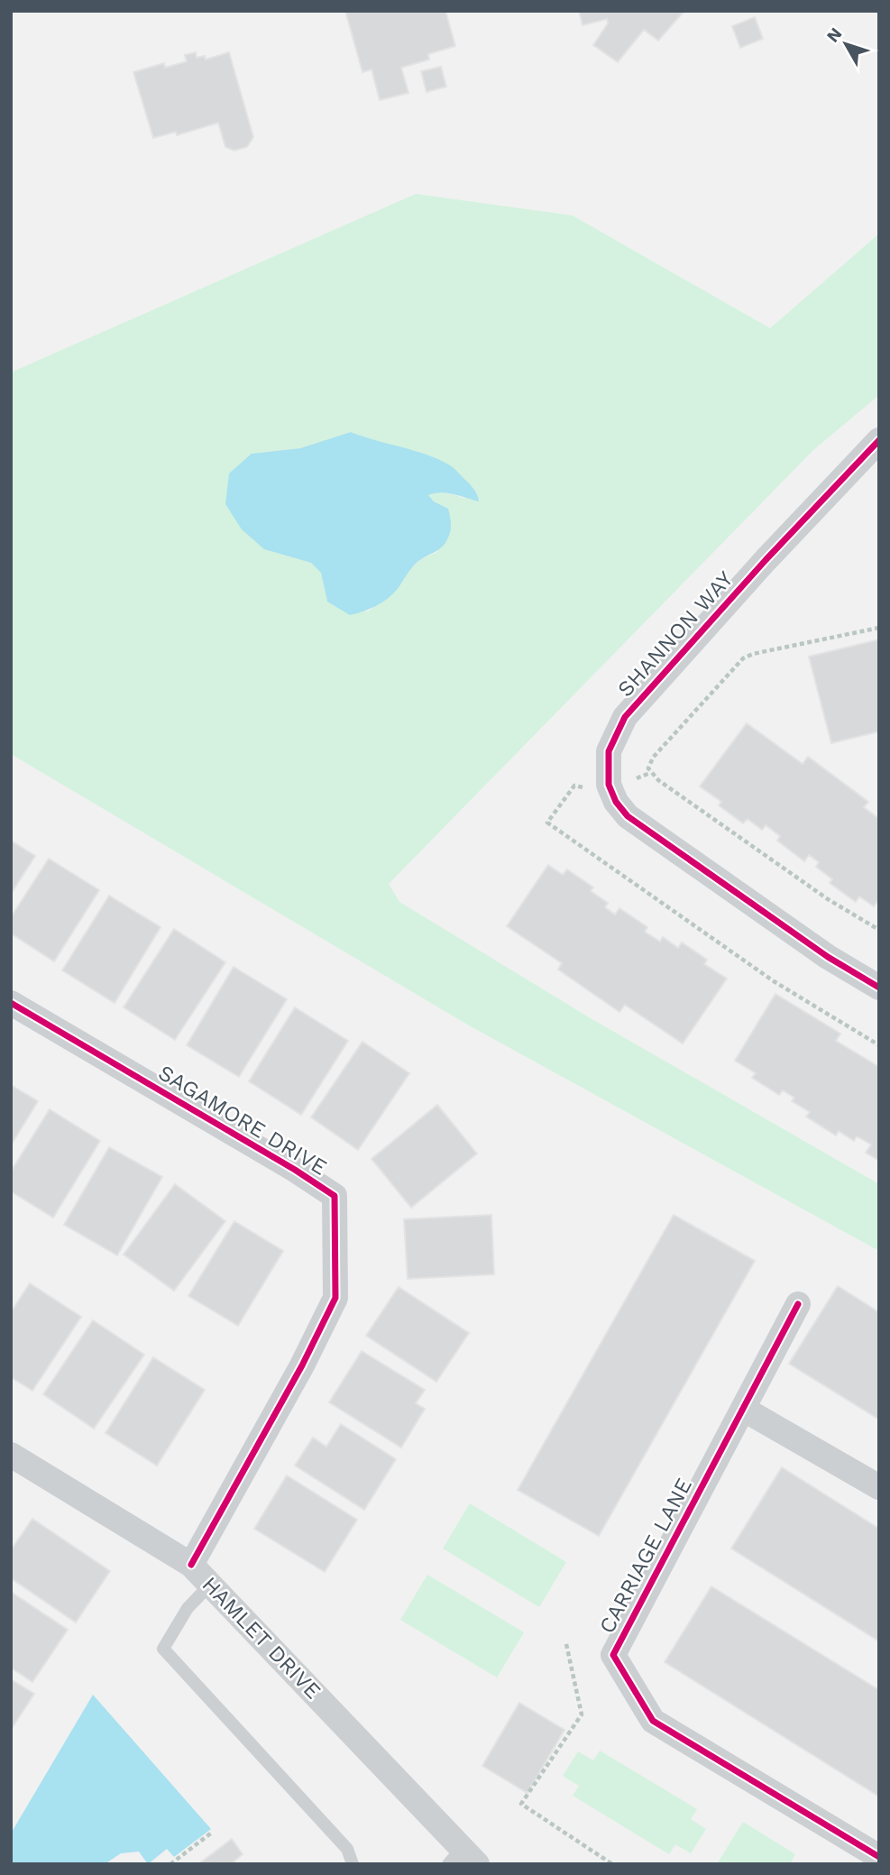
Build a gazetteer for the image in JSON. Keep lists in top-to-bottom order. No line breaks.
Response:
{"streets":{"street":["SHANNON WAY","SAGAMORE DRIVE","CARRIAGE LANE","HAMLET DRIVE"]},"crossings":[["SAGAMORE DRIVE","HAMLET DRIVE"]],"north":"top left"}
